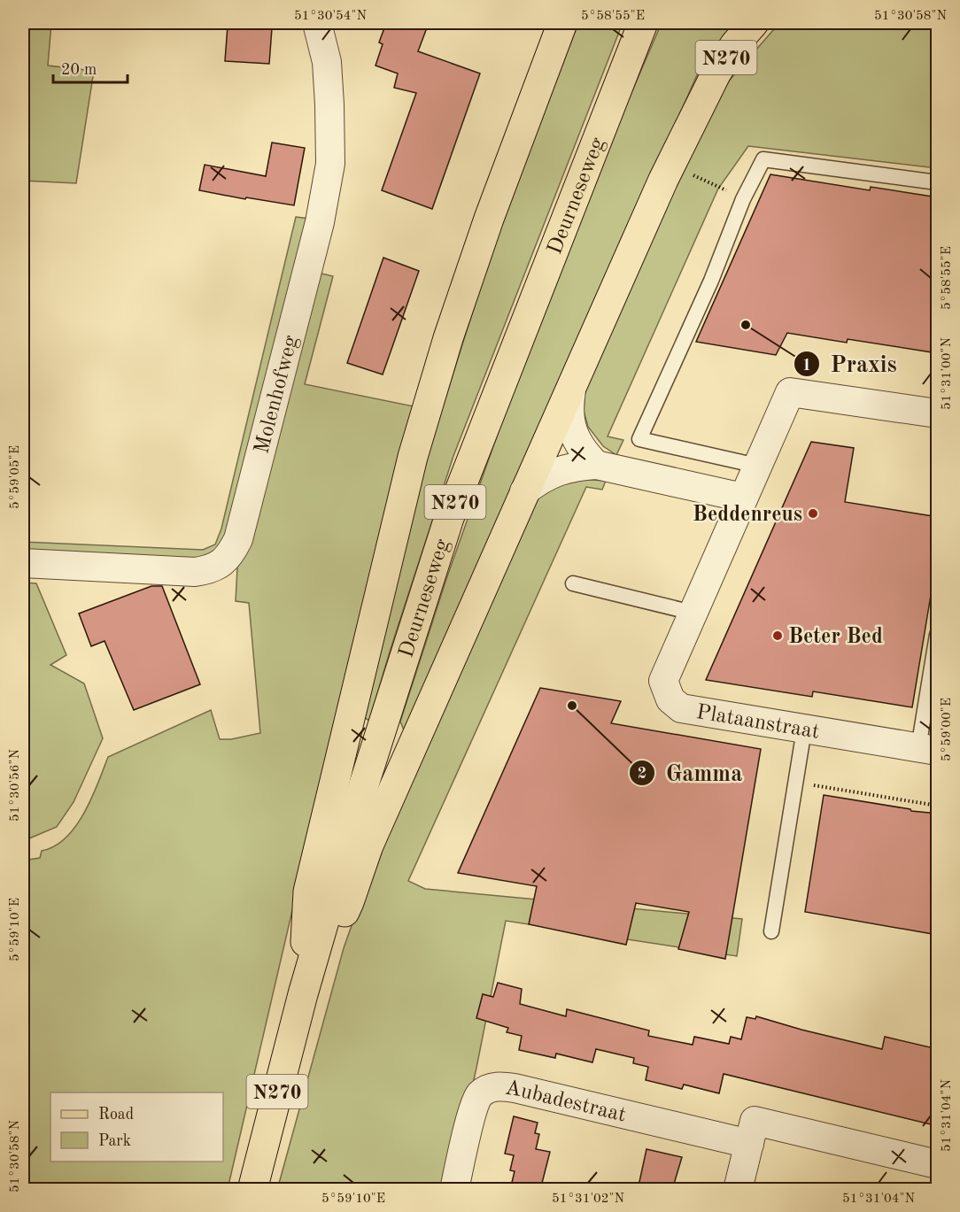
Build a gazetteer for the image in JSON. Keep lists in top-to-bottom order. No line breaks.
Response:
{"streets":{"main road":["N270","Deurneseweg"],"street":["Molenhofweg","Plataanstraat","Aubadestraat"]},"crossings":[["N270","Deurneseweg"]],"places":["Praxis","Beddenreus","Beter Bed","Gamma"],"legend":["Road","Park"],"scale_bar":"20 m","coordinates":["51°30'54\"N","5°58'55\"E","51°30'58\"N","51°31'00\"N","5°59'05\"E","5°59'00\"E","51°30'56\"N","5°59'10\"E","51°31'04\"N","51°31'02\"N"]}
